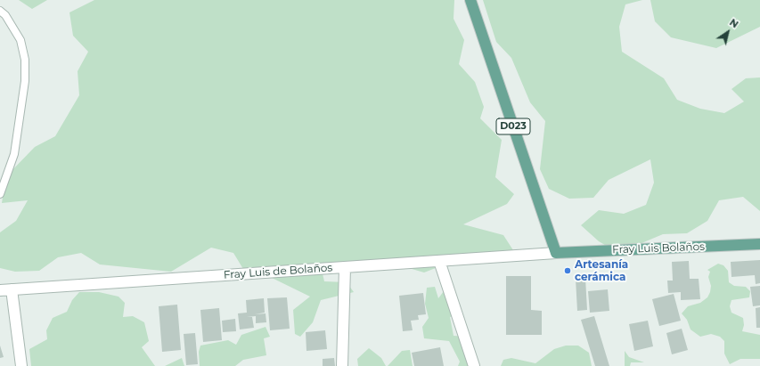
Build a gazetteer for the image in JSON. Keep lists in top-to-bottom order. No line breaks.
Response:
{"streets":{"main road":["D023","Fray Luis Bolaños"],"street":["Fray Luis de Bolaños"]},"crossings":[["D023","Fray Luis Bolaños"],["D023","Fray Luis de Bolaños"],["Fray Luis Bolaños","Fray Luis de Bolaños"]],"places":["Artesanía cerámica"],"north":"top right"}
